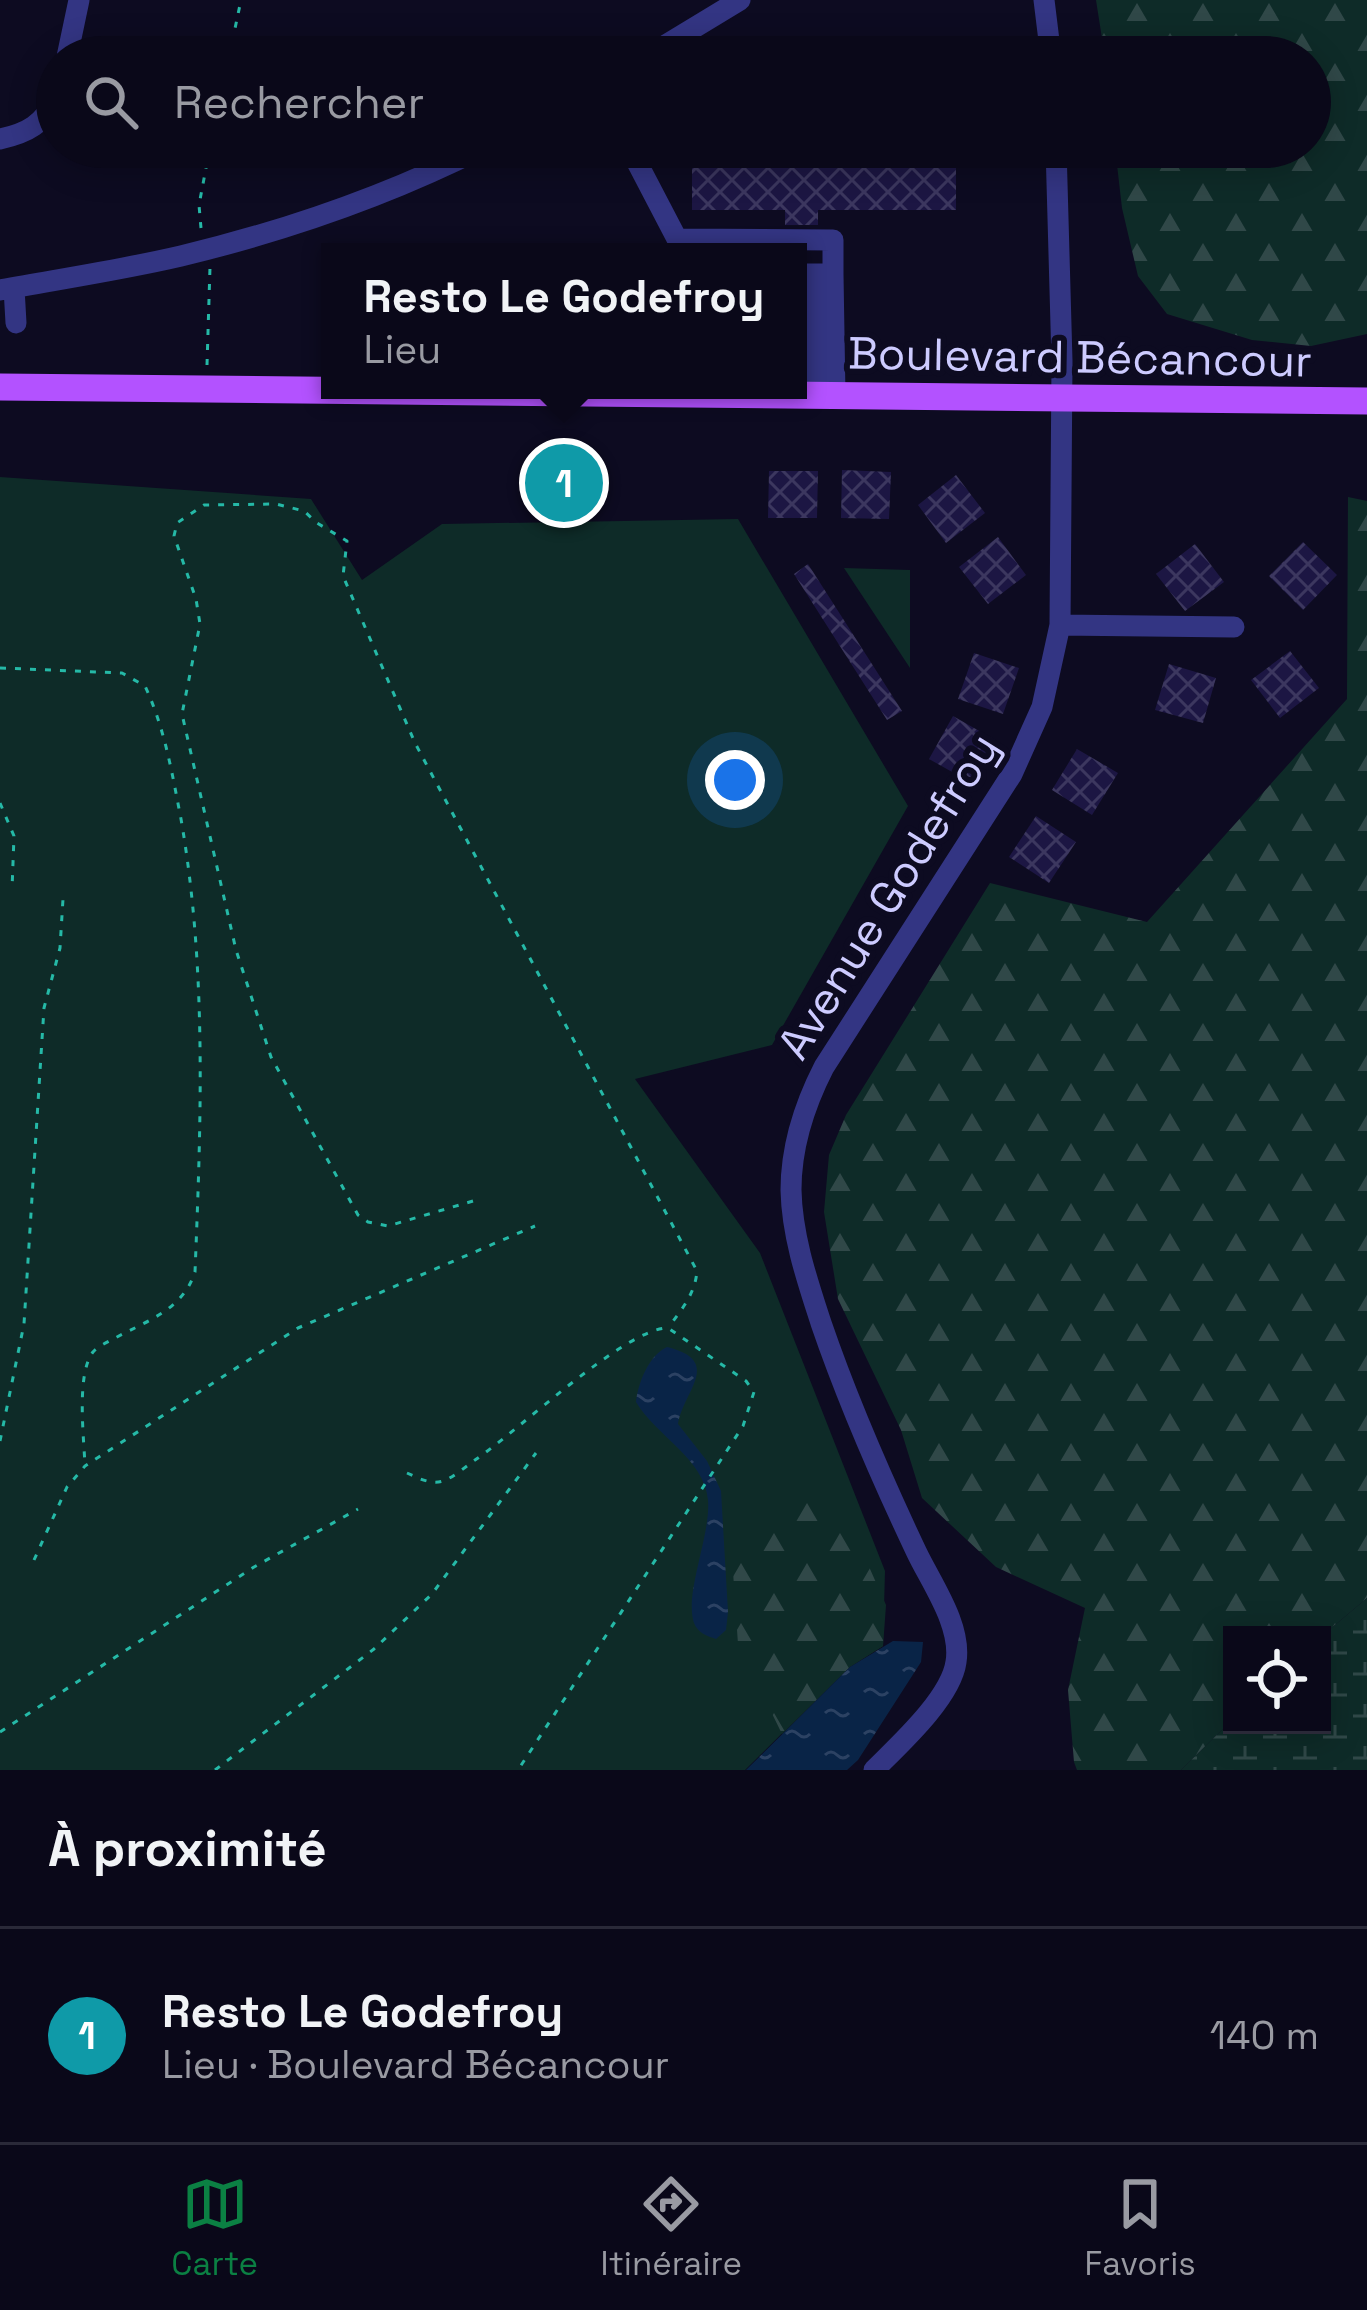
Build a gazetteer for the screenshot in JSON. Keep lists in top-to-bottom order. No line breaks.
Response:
{"streets":{"main road":["Boulevard Bécancour"],"street":["Avenue Godefroy"]},"crossings":[["Boulevard Bécancour","Avenue Godefroy"]],"page":{"search":"Rechercher","popup":["Resto Le Godefroy","Lieu"],"pins":"1","heading":"À proximité","list":[{"mark":"1","name":"Resto Le Godefroy","note":"Lieu · Boulevard Bécancour","value":"140 m"}],"nav":["Carte","Itinéraire","Favoris"]}}
